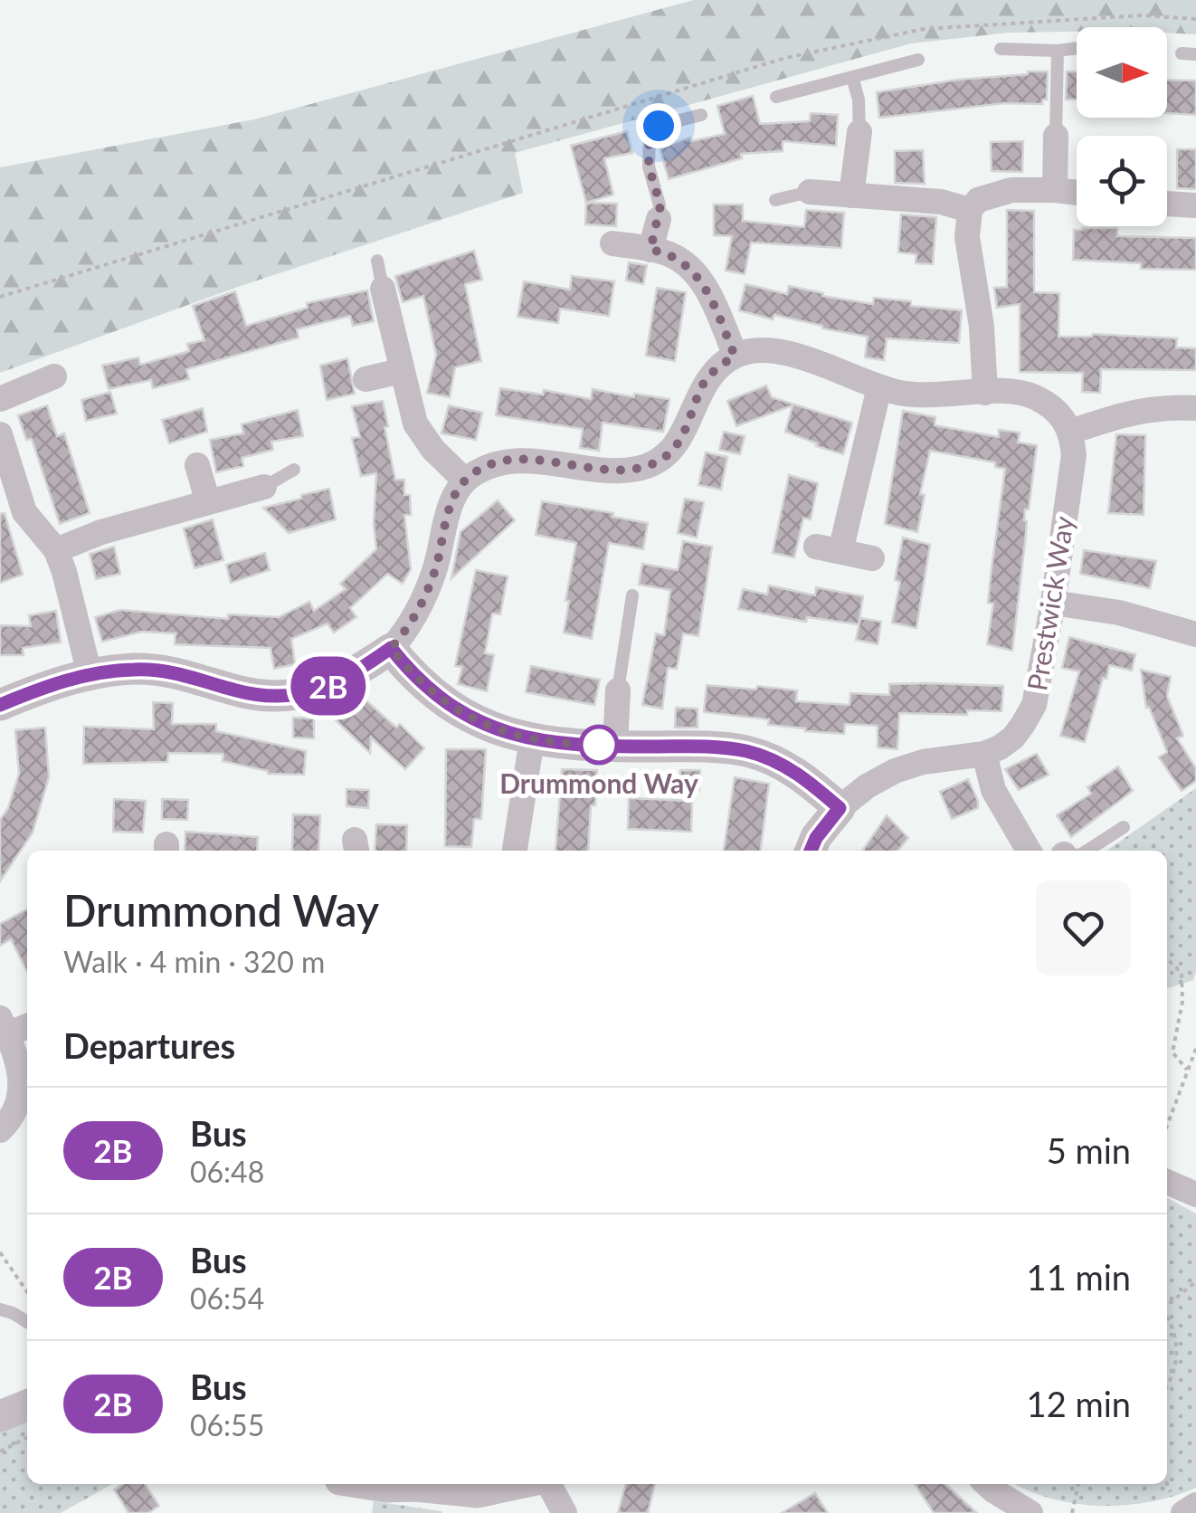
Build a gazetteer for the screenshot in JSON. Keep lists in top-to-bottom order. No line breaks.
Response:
{"streets":{"street":["Prestwick Way"]},"places":["Drummond Way"],"lines":["bus line 2B"],"north":"right","page":{"on_map":"2B","heading":[["Drummond Way","Walk · 4 min · 320 m"],"Departures"],"list":[{"mark":"2B","name":"Bus","note":"06:48","value":"5 min"},{"mark":"2B","name":"Bus","note":"06:54","value":"11 min"},{"mark":"2B","name":"Bus","note":"06:55","value":"12 min"}]}}
